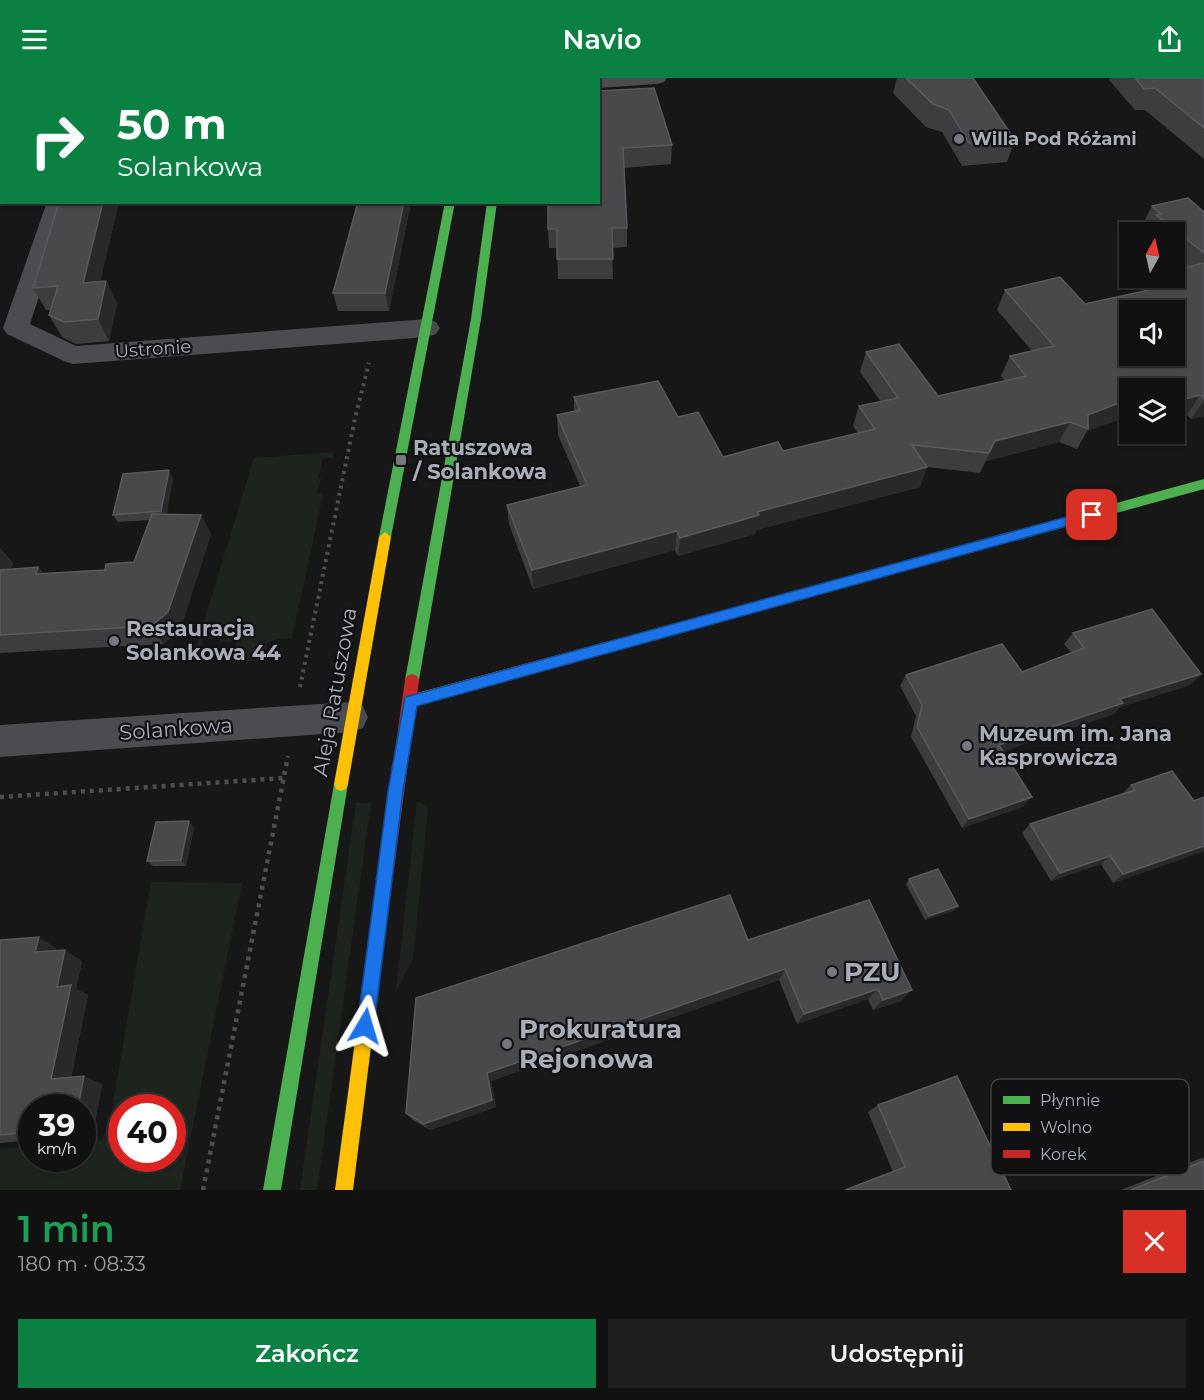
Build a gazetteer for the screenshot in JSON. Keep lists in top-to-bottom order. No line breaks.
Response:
{"streets":{"street":["Ustronie","Aleja Ratuszowa","Solankowa"]},"crossings":[["Ustronie","Aleja Ratuszowa"],["Aleja Ratuszowa","Solankowa"]],"places":{"other":["Willa Pod Różami","Restauracja Solankowa 44","Muzeum im. Jana Kasprowicza","PZU","Prokuratura Rejonowa"],"transit":["Ratuszowa / Solankowa"]},"legend":["Płynnie","Wolno","Korek"],"north":"top","page":{"header":"Navio","turn":["50 m","Solankowa"],"speed":"39 km/h","limit":"40","heading":["1 min","180 m · 08:33"],"buttons":["Zakończ","Udostępnij"]}}
